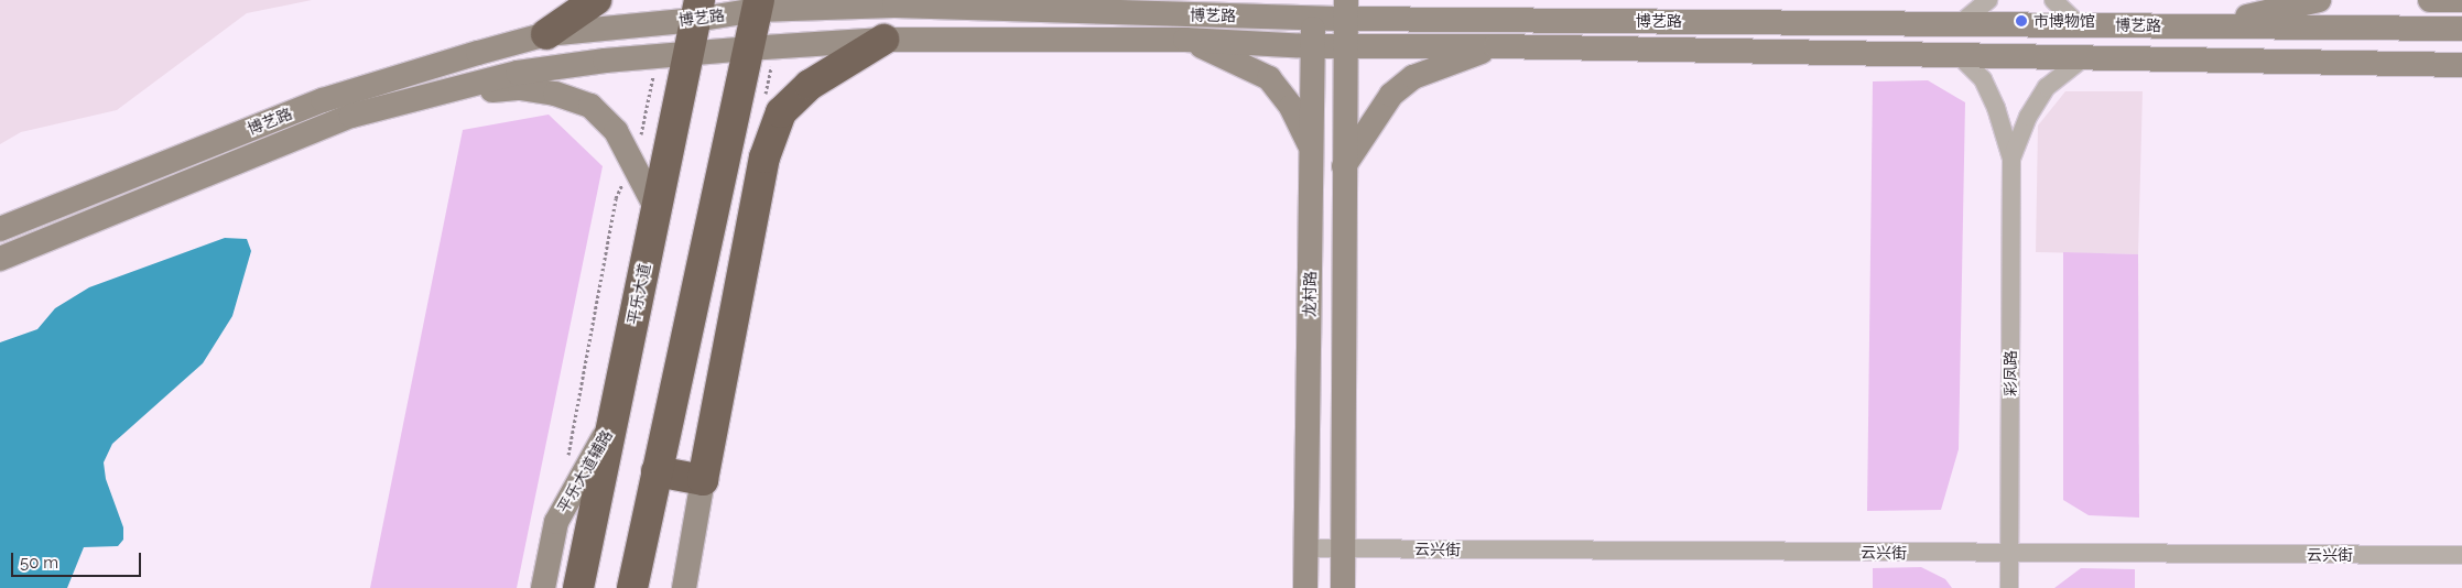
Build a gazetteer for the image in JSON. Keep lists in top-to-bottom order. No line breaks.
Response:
{"streets":{"highway":["平乐大道"],"main road":["博艺路","龙村路","平乐大道辅路"],"street":["彩凤路","云兴街"]},"crossings":[["博艺路","平乐大道"],["博艺路","龙村路"],["博艺路","彩凤路"],["平乐大道","平乐大道辅路"],["龙村路","云兴街"],["彩凤路","云兴街"]],"places":["市博物馆"],"scale_bar":"50 m"}
